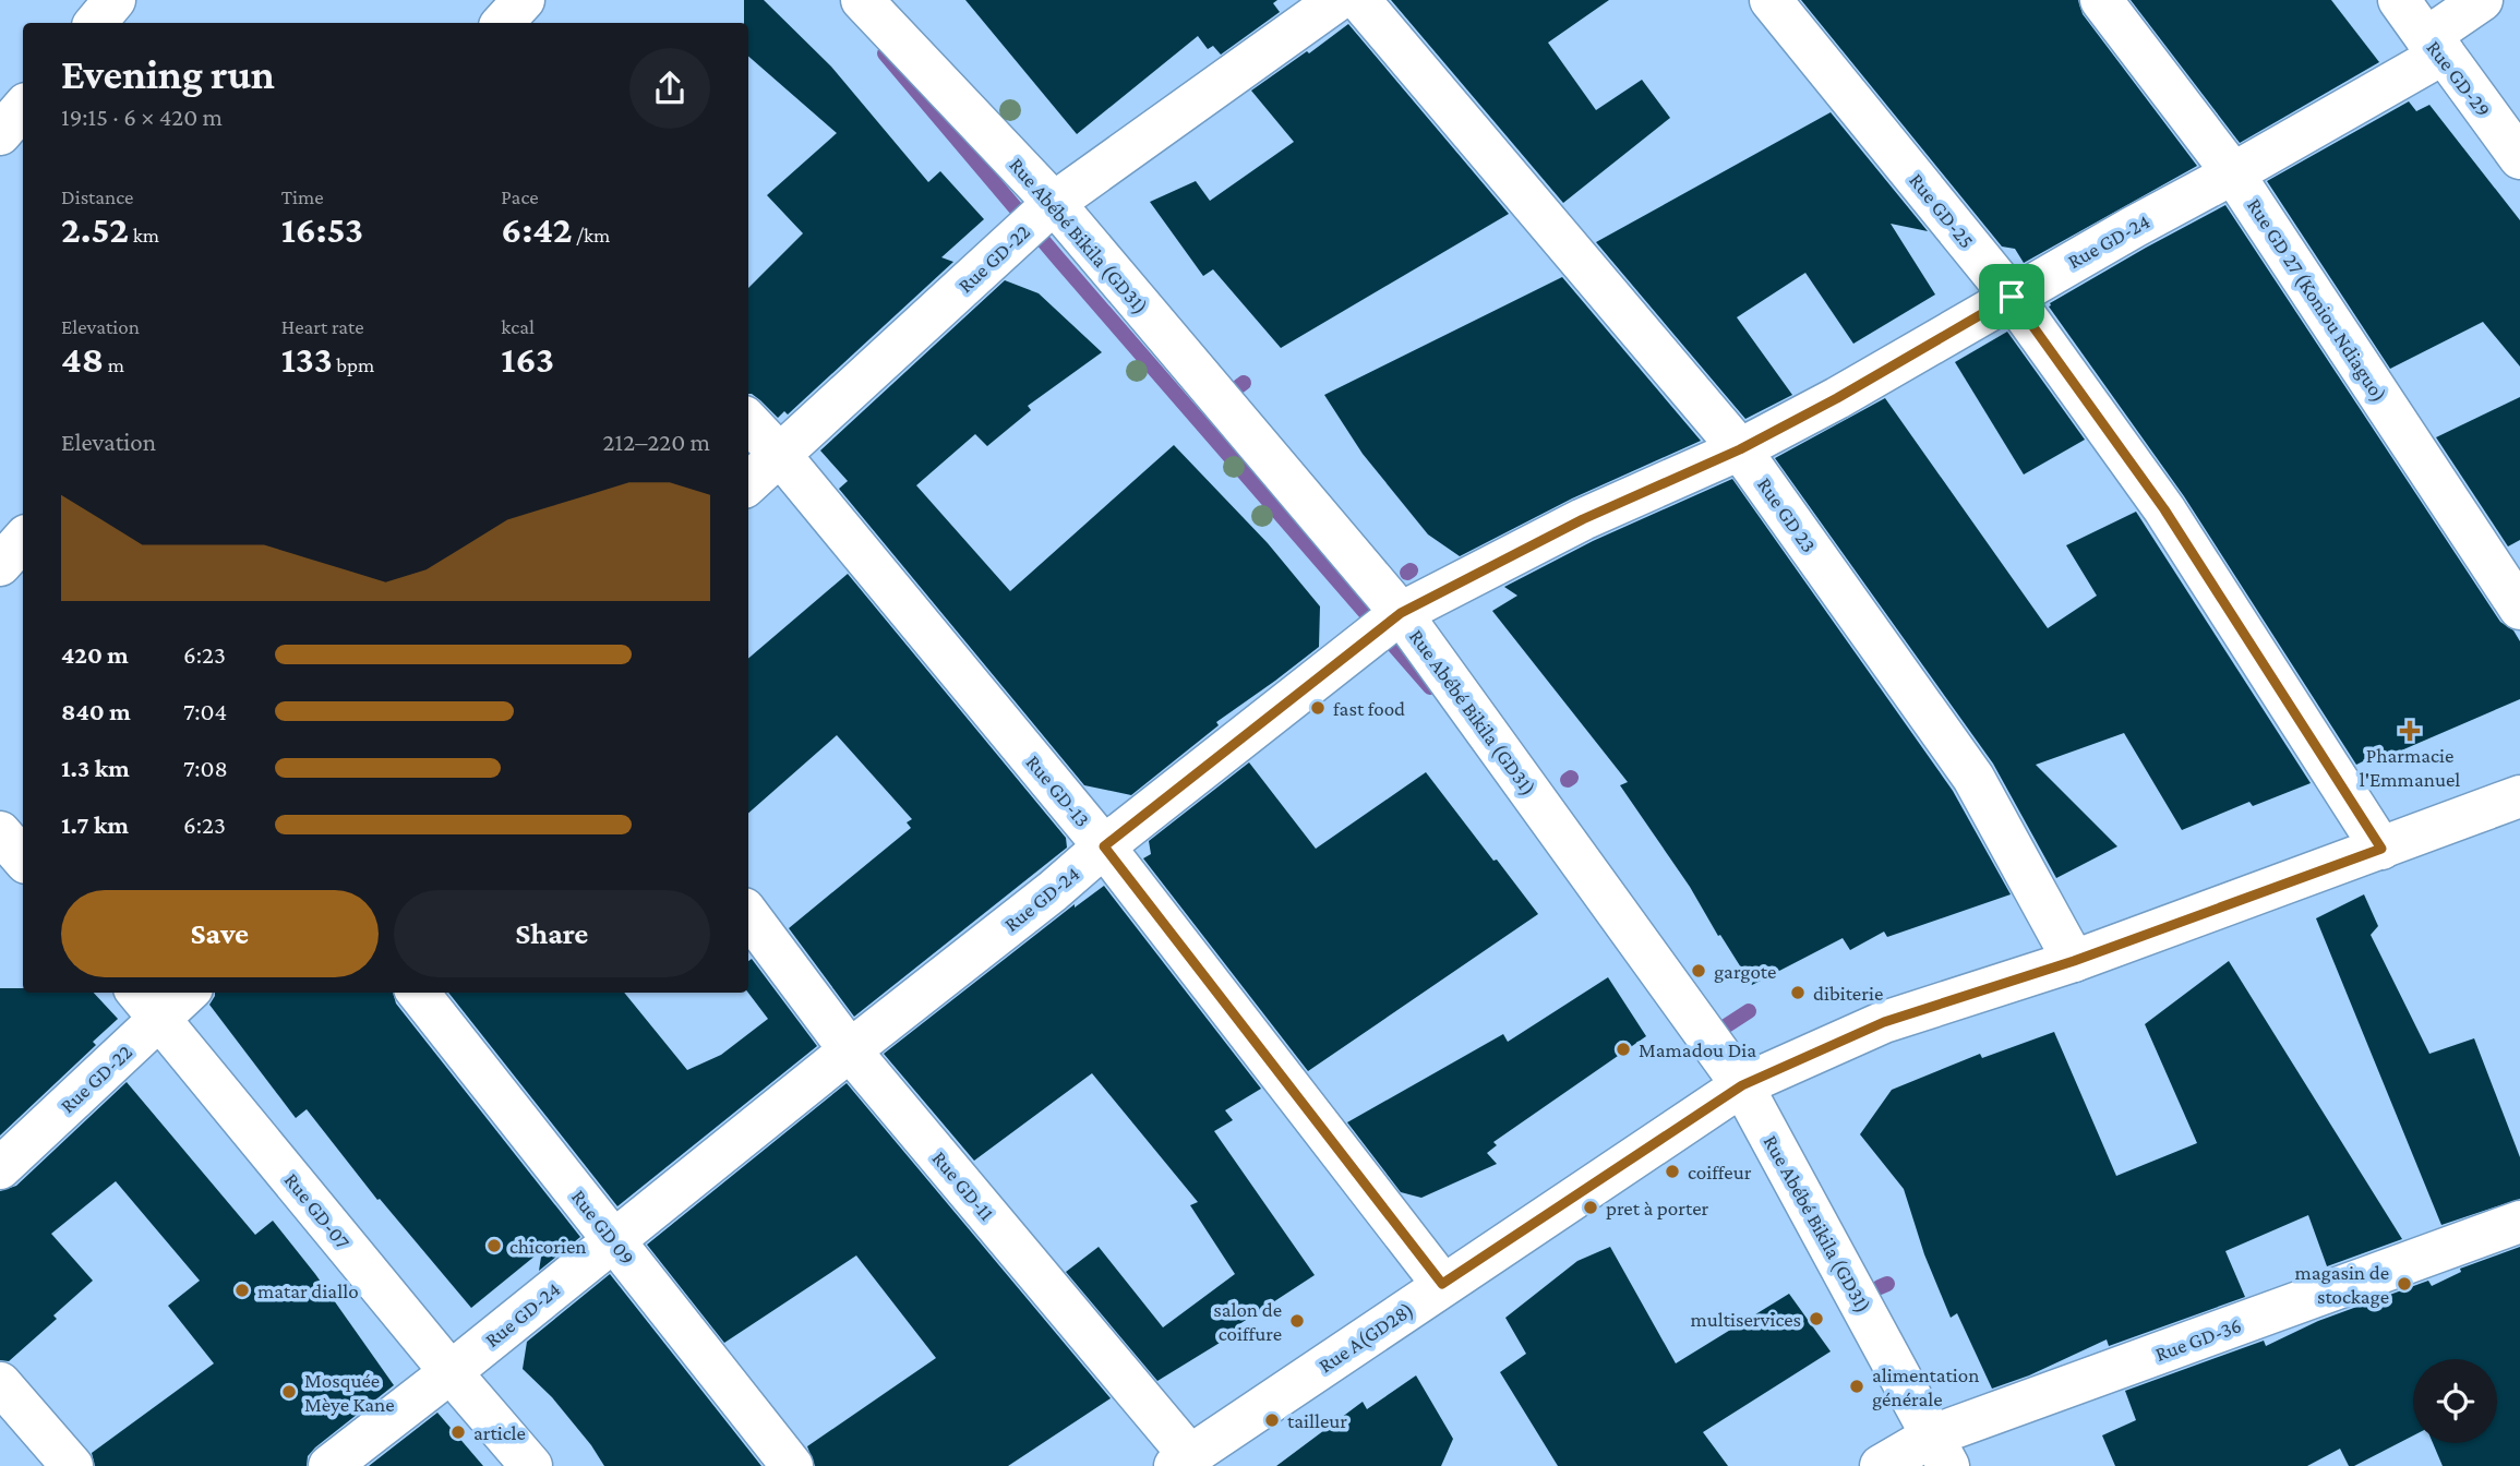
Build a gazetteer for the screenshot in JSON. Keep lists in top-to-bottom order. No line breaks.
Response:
{"streets":{"street":["Rue GD-29","Rue GD-25","Rue Abébé Bikila (GD31)","Rue GD-24","Rue GD-22","Rue GD 27 (Koniou Ndiaguo)","Rue GD 23","Rue GD-13","Rue GD-11","Rue GD-07","Rue GD 09","Rue A(GD28)","Rue GD-36"]},"crossings":[["Rue GD-29","Rue GD-24"],["Rue GD-25","Rue GD-24"],["Rue GD-25","Rue A(GD28)"],["Rue Abébé Bikila (GD31)","Rue GD-24"],["Rue Abébé Bikila (GD31)","Rue GD-22"],["Rue Abébé Bikila (GD31)","Rue A(GD28)"],["Rue Abébé Bikila (GD31)","Rue GD-36"],["Rue GD-24","Rue GD 27 (Koniou Ndiaguo)"],["Rue GD-24","Rue GD 23"],["Rue GD-24","Rue GD-13"],["Rue GD-24","Rue GD-11"],["Rue GD-24","Rue GD-07"],["Rue GD-24","Rue GD 09"],["Rue GD-22","Rue GD-13"],["Rue GD-22","Rue GD-07"],["Rue GD 23","Rue A(GD28)"],["Rue GD-13","Rue A(GD28)"],["Rue GD-11","Rue A(GD28)"]],"places":{"other":["fast food","gargote","dibiterie","Mamadou Dia","coiffeur","pret à porter","chicorien","magasin de stockage","matar diallo","multiservices","salon de coiffure","alimentation générale","Mosquée Mèye Kane","tailleur","article"],"health":["Pharmacie l'Emmanuel"]},"page":{"heading":["Evening run","19:15 · 6 × 420 m"],"stats":[["Distance","2.52 km"],["Time","16:53"],["Pace","6:42 /km"],["Elevation","48 m"],["Heart rate","133 bpm"],["kcal","163"]],"chart":["Elevation","212–220 m"],"list":[{"name":"420 m","note":"6:23"},{"name":"840 m","note":"7:04"},{"name":"1.3 km","note":"7:08"},{"name":"1.7 km","note":"6:23"}],"buttons":["Save","Share"]}}
